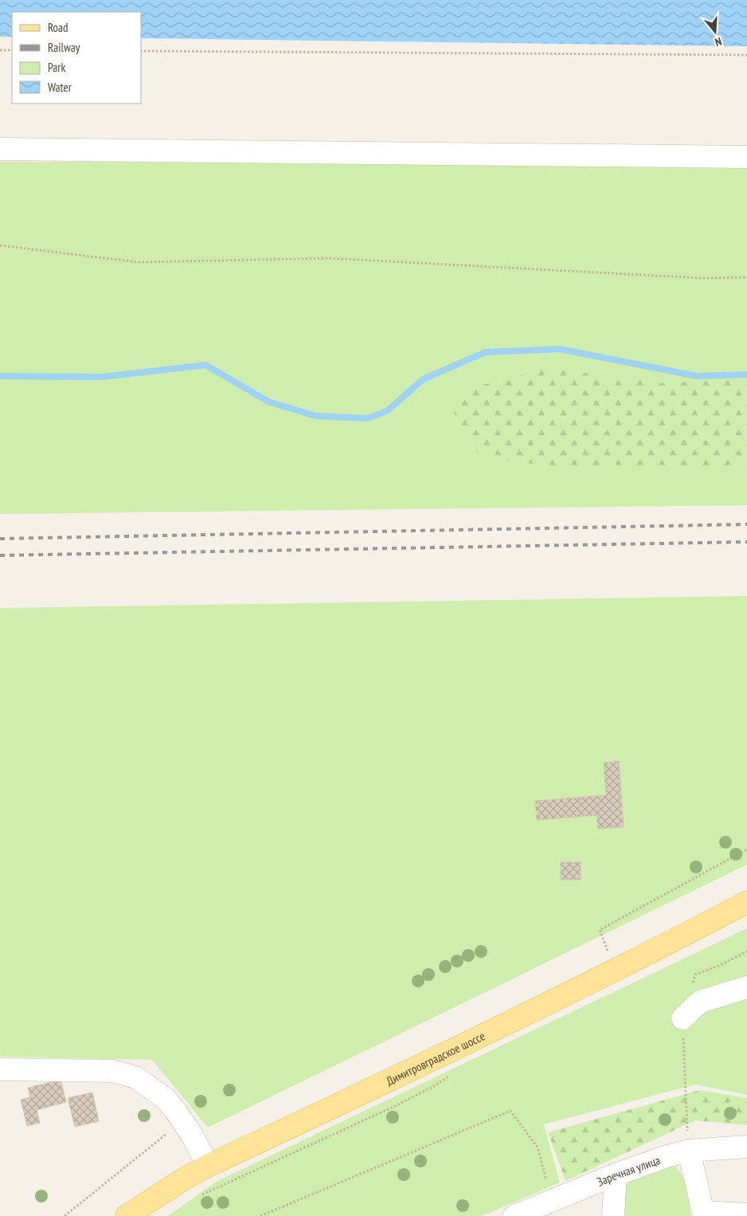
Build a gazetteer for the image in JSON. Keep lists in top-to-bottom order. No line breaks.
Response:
{"streets":{"main road":["Димитровградское шоссе"],"street":["Заречная улица"]},"legend":["Road","Railway","Park","Water"],"north":"bottom"}
